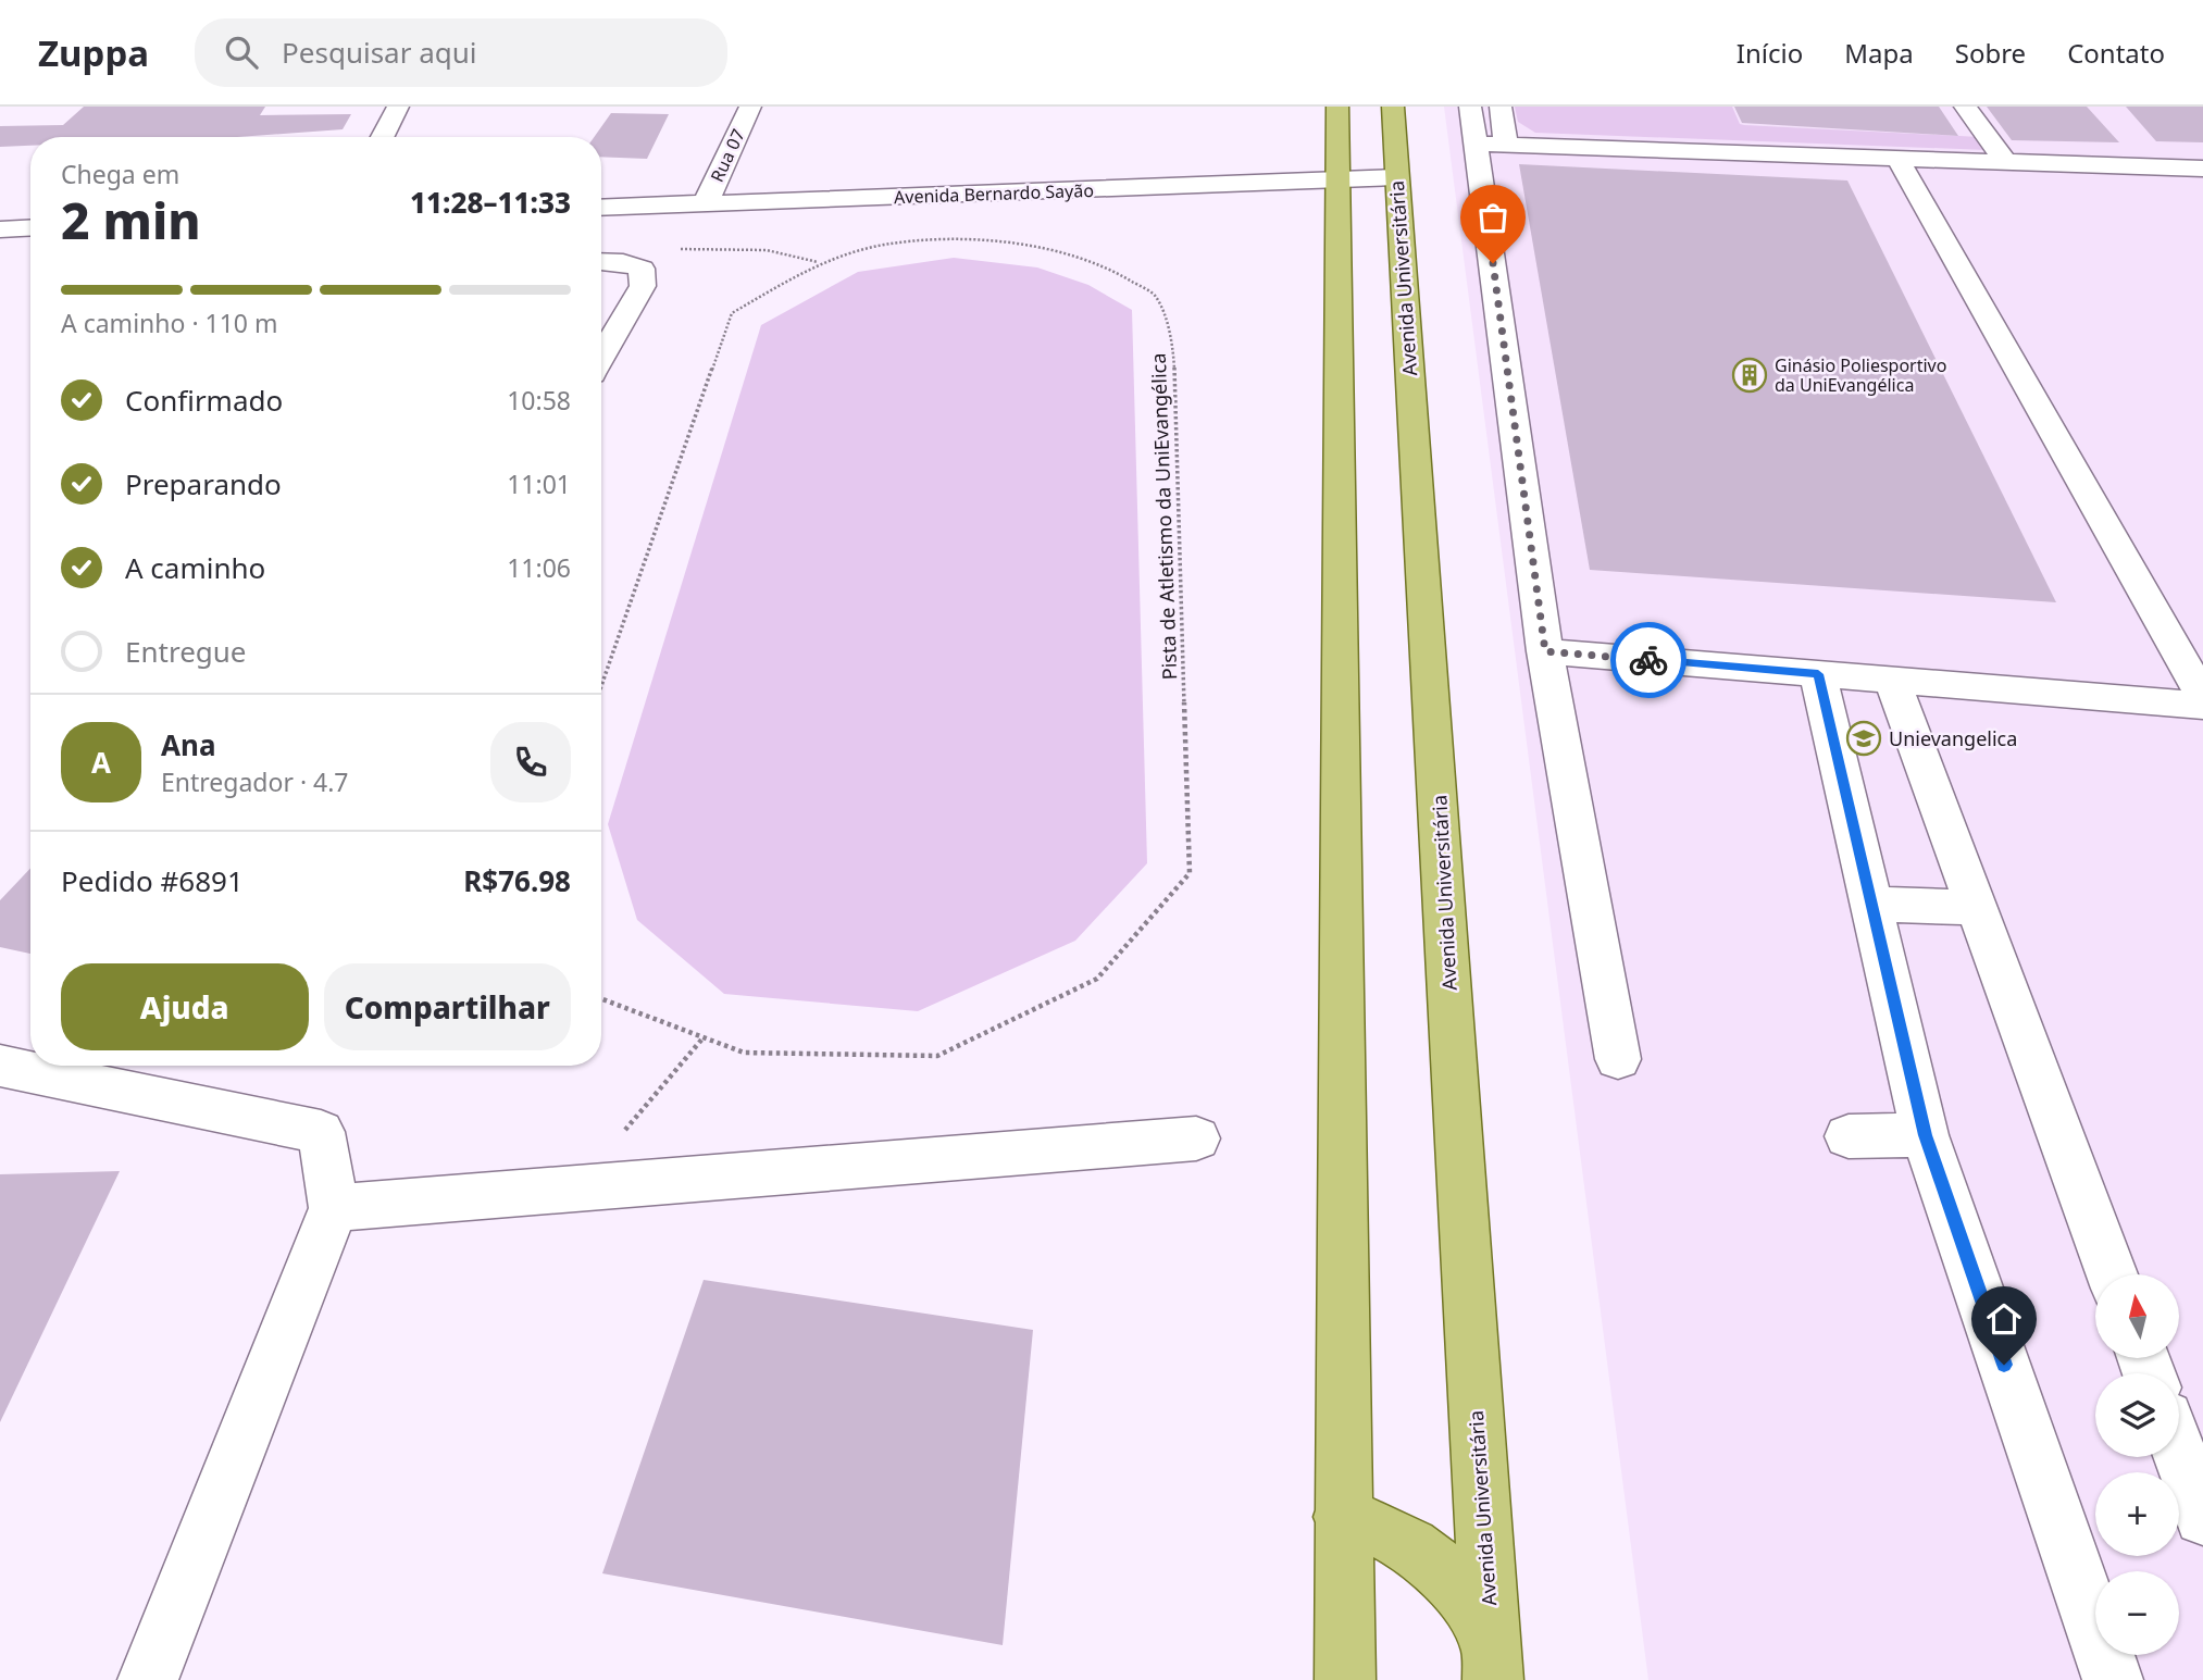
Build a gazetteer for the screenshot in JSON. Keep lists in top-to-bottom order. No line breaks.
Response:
{"streets":{"main road":["Avenida Universitária"],"street":["Rua 07","Avenida Bernardo Sayão"],"path":["Pista de Atletismo da UniEvangélica"]},"crossings":[["Rua 07","Avenida Bernardo Sayão"],["Avenida Bernardo Sayão","Avenida Universitária"]],"places":{"building":["Ginásio Poliesportivo da UniEvangélica"],"school or university":["Unievangelica"]},"north":"top","page":{"header":"Zuppa","search":"Pesquisar aqui","nav":["Início","Mapa","Sobre","Contato"],"heading":["2 min","Chega em","11:28–11:33"],"panel":["Ana","Entregador · 4.7","Pedido #6891","R$76.98"],"bar":"A caminho · 110 m","list":[["Confirmado","10:58"],["Preparando","11:01"],["A caminho","11:06"],"Entregue"],"round":"A","buttons":["Ajuda","Compartilhar"],"map_buttons":["+","−"]}}
